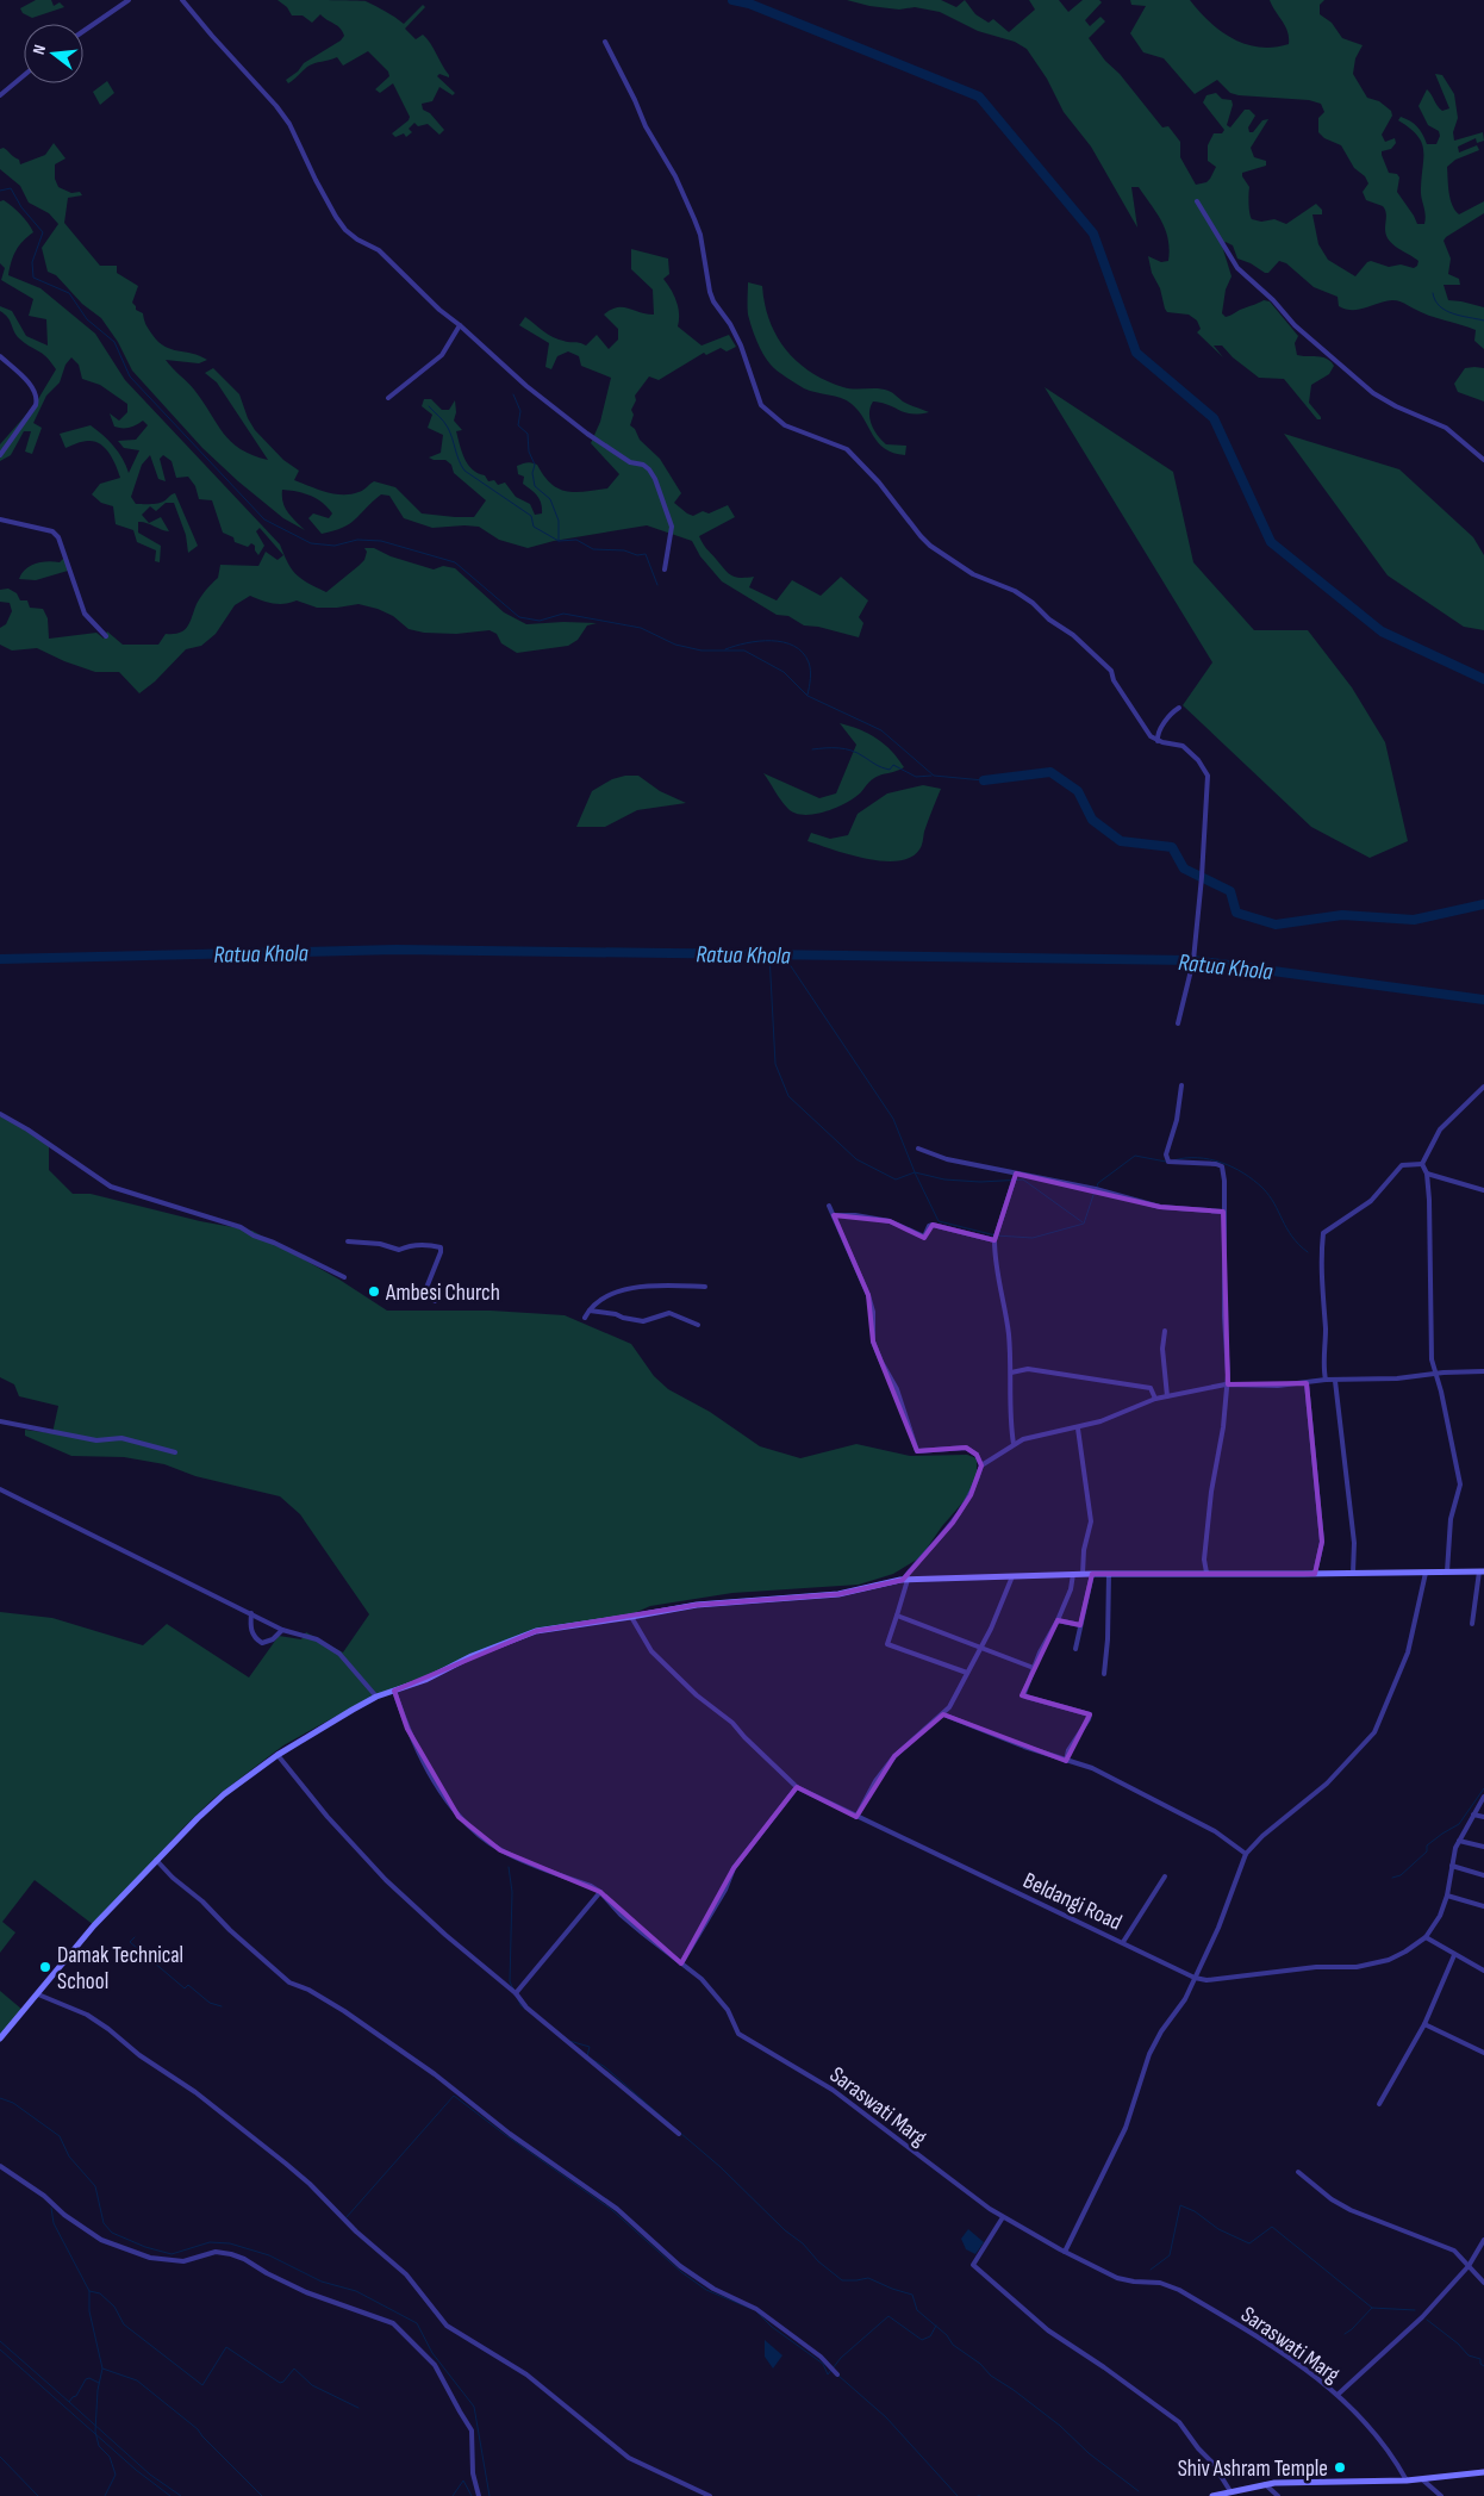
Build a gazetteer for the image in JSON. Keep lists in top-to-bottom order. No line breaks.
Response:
{"streets":{"street":["Beldangi Road","Saraswati Marg"]},"water":["Ratua Khola"],"places":["Ambesi Church","Damak Technical School","Shiv Ashram Temple"],"north":"left"}
